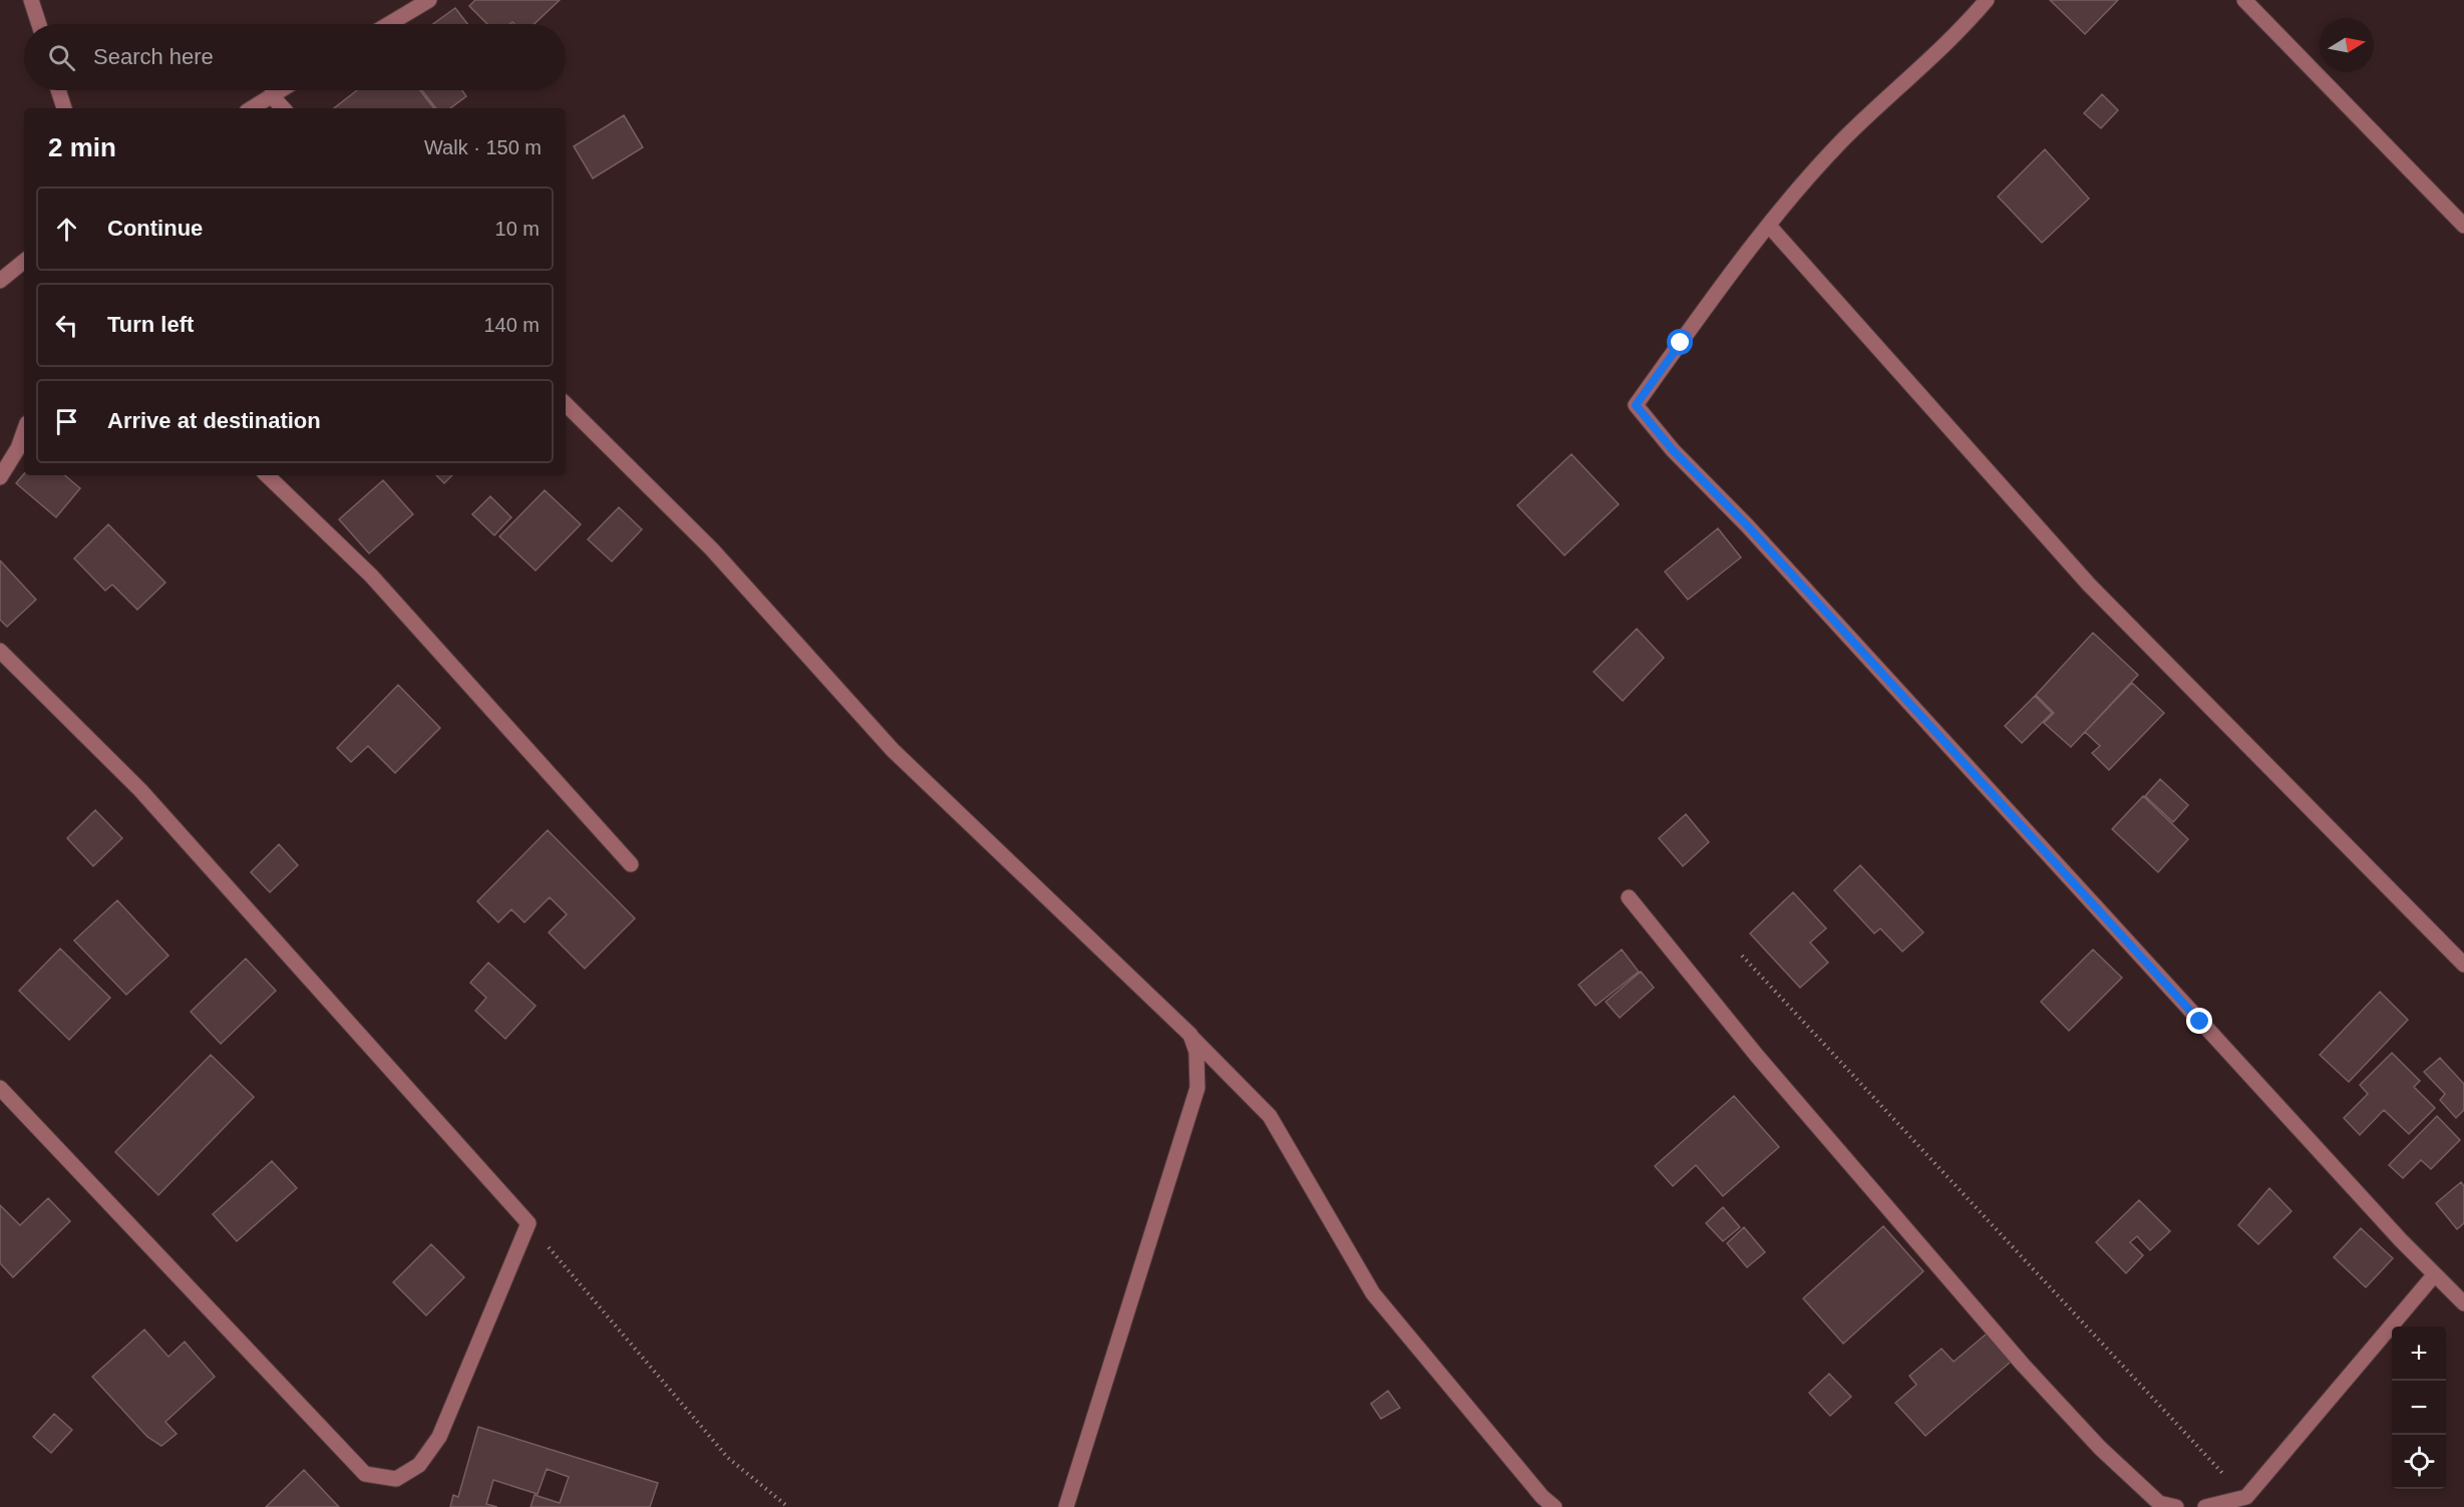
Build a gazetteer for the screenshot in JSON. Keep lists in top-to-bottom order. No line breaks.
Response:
{"north":"right","page":{"search":"Search here","heading":["2 min","Walk · 150 m"],"list":[["Continue","10 m"],["Turn left","140 m"],"Arrive at destination"],"map_buttons":["+","−"]}}
